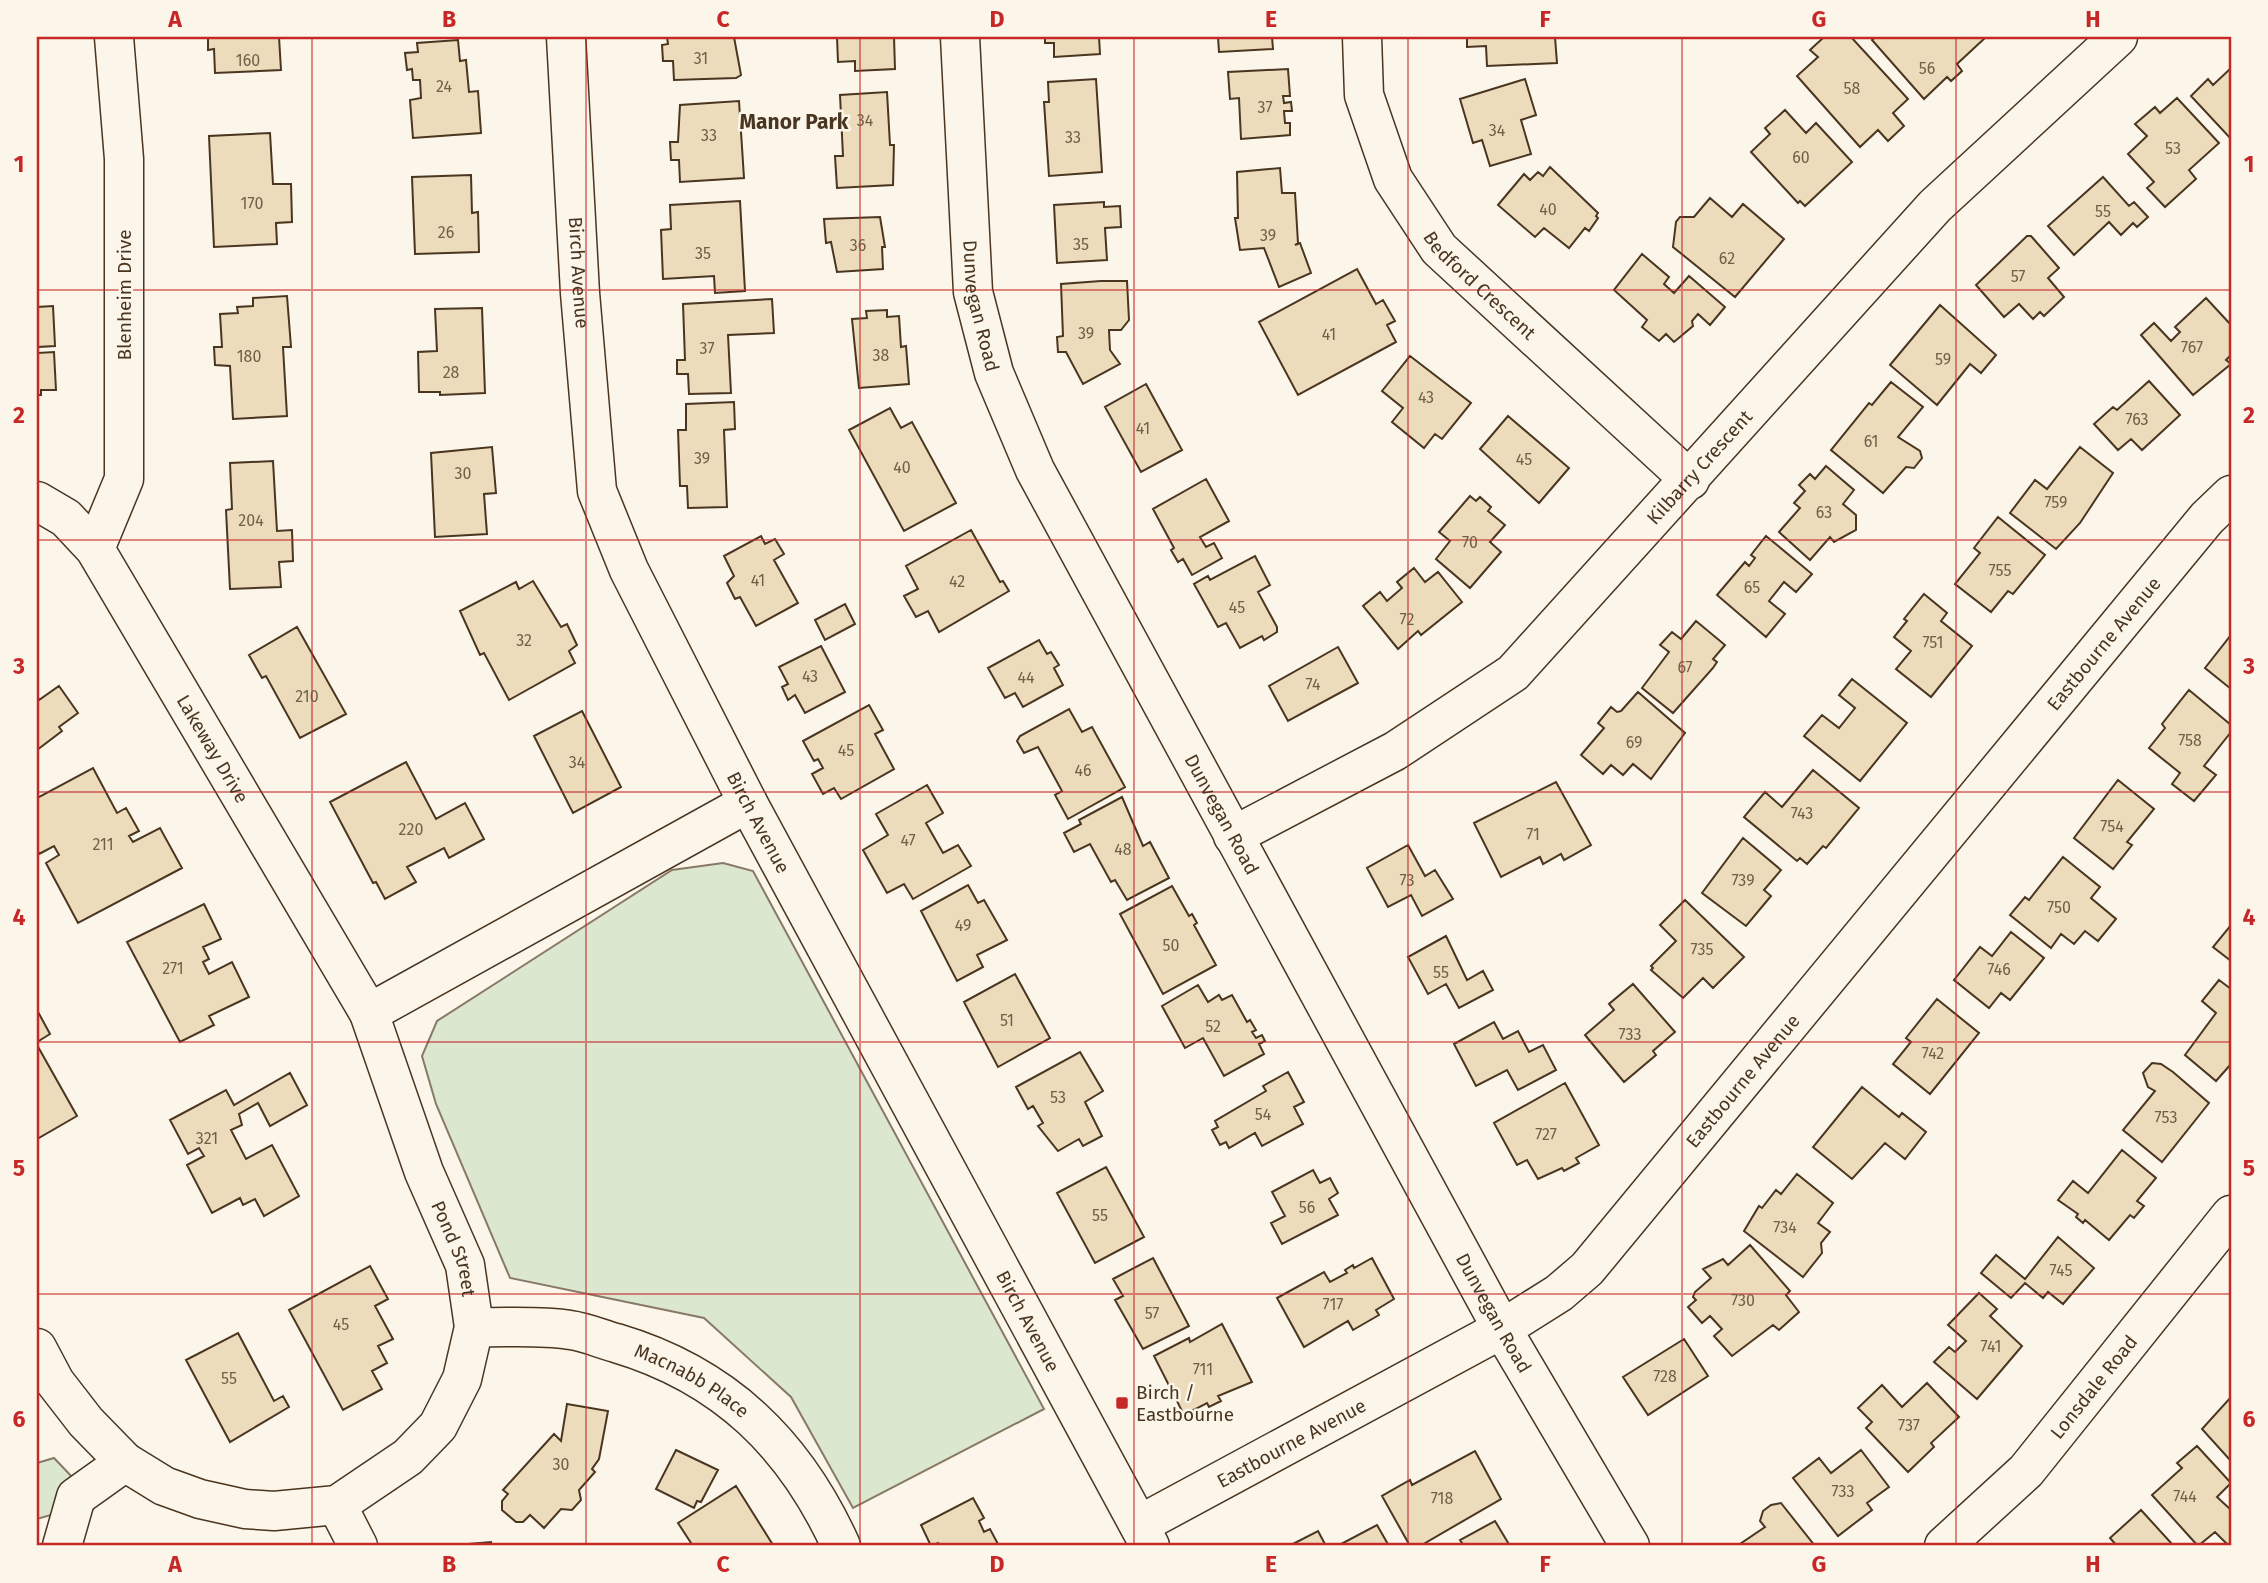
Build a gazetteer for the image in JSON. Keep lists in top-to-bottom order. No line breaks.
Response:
{"streets":{"street":["Birch Avenue","Bedford Crescent","Blenheim Drive","Dunvegan Road","Kilbarry Crescent","Eastbourne Avenue","Lakeway Drive","Pond Street","Macnabb Place","Lonsdale Road"]},"crossings":[["Birch Avenue","Eastbourne Avenue"],["Bedford Crescent","Kilbarry Crescent"],["Blenheim Drive","Lakeway Drive"],["Dunvegan Road","Kilbarry Crescent"],["Dunvegan Road","Eastbourne Avenue"],["Lakeway Drive","Pond Street"],["Pond Street","Macnabb Place"]],"districts":["Manor Park"],"places":{"transit":["Birch / Eastbourne"]},"house_numbers":["31","160","56","24","58","37","34","34","33","33","53","60","170","40","55","26","39","35","36","35","62","57","39","41","767","37","38","180","59","28","43","763","41","61","39","45","40","30","759","63","204","70","755","41","42","65","45","72","32","751","67","43","44","74","210","758","69","45","34","46","743","754","220","71","47","211","48","73","739","750","49","50","735","271","746","55","51","52","733","742","53","54","753","727","321","56","55","734","745","730","717","57","45","741","711","728","55","737","30","733","744","718"],"grid":{"columns":["A","B","C","D","E","F","G","H"],"rows":["1","2","3","4","5","6"]}}
